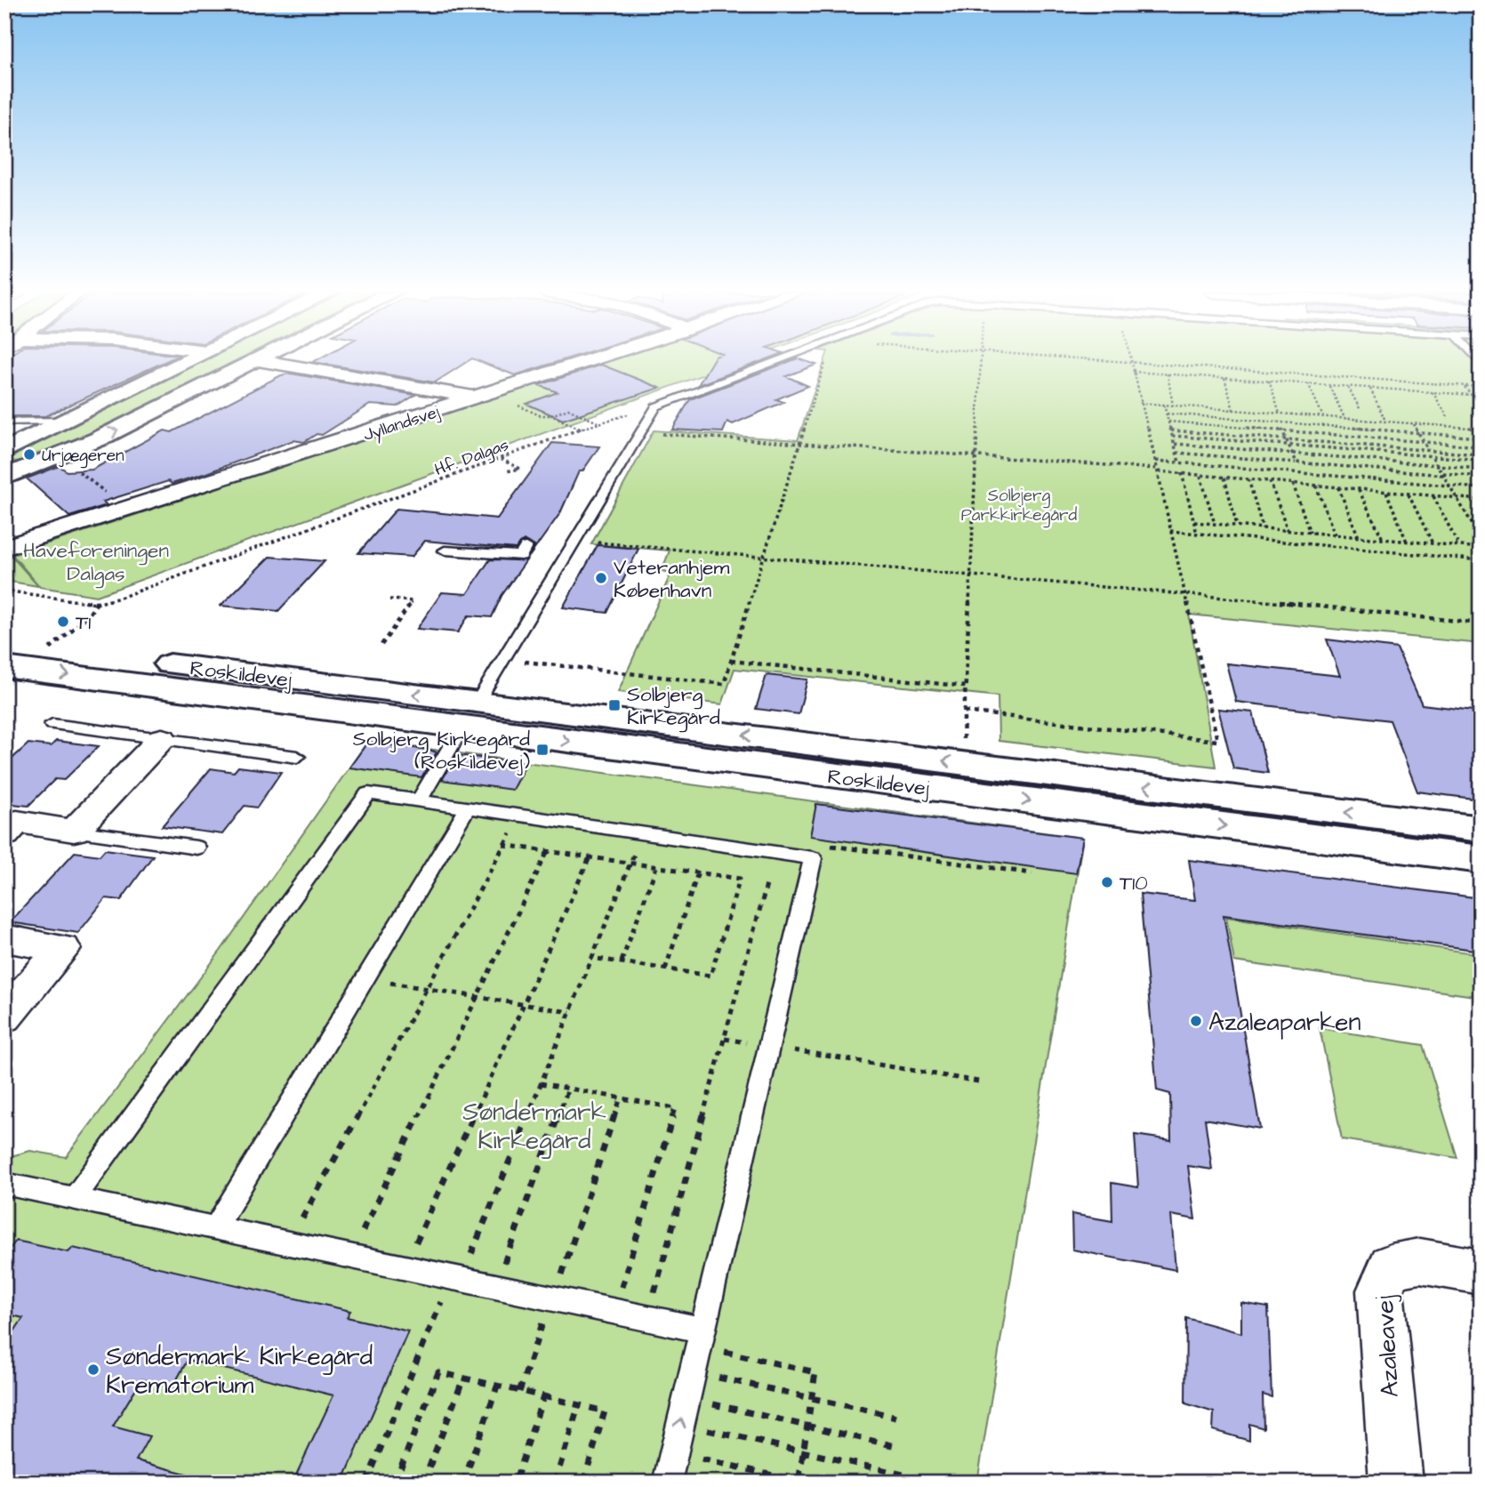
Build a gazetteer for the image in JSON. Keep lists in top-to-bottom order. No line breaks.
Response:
{"streets":{"street":["Jyllandsvej","Roskildevej","Azaleavej"],"path":["Hf. Dalgas"]},"parks":["Solbjerg Parkkirkegård","Haveforeningen Dalgas","Søndermark Kirkegård"],"places":{"other":["Urjægeren","Veteranhjem København","T1","T10","Azaleaparken","Søndermark Kirkegård Krematorium"],"transit":["Solbjerg Kirkegård","Solbjerg Kirkegård (Roskildevej)"]}}
